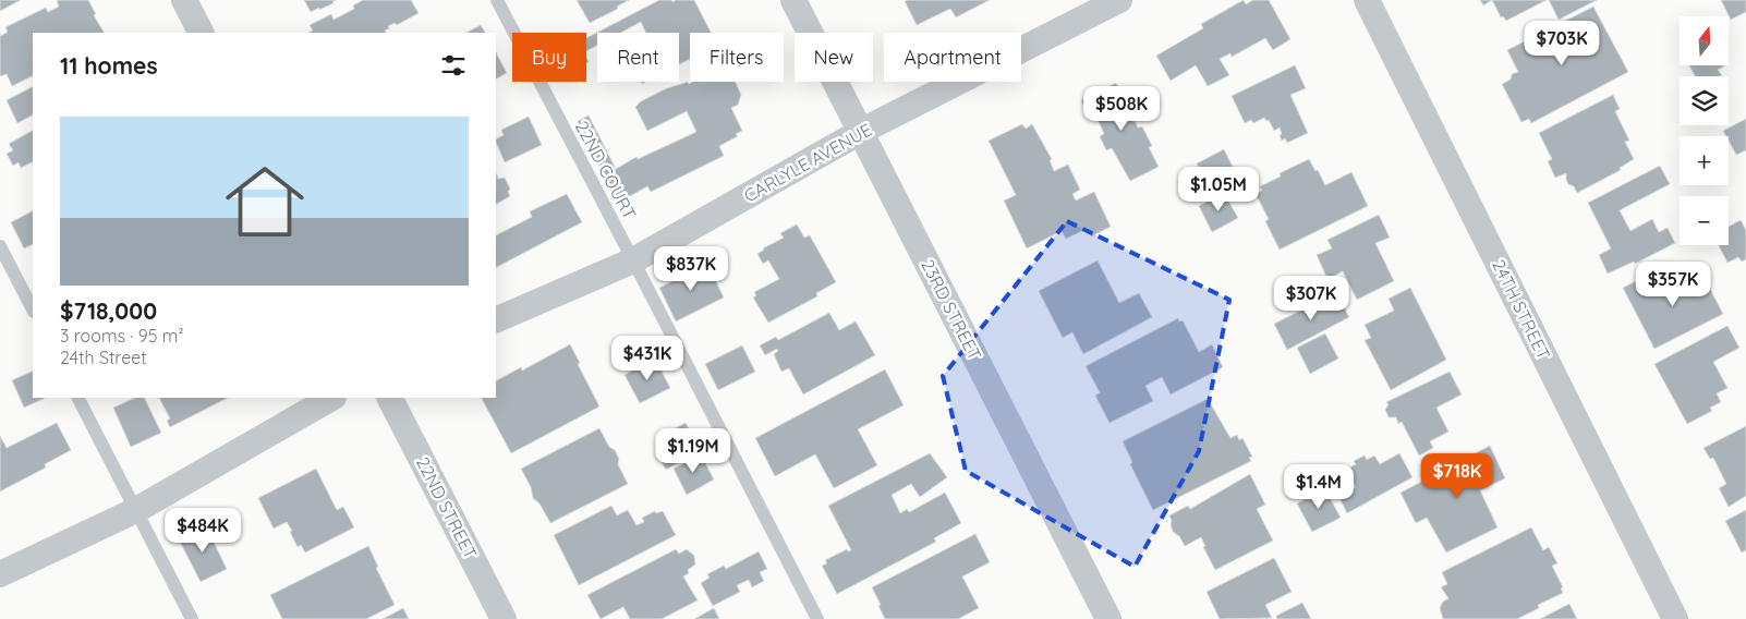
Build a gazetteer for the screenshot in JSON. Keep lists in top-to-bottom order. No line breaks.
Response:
{"streets":{"street":["CARLYLE AVENUE","23RD STREET","24TH STREET","22ND STREET"],"lane":["22ND COURT"]},"crossings":[["CARLYLE AVENUE","22ND COURT"],["CARLYLE AVENUE","23RD STREET"]],"north":"top","page":{"map_buttons":["+","−"],"price":["$703K","$508K","$1.05M","$837K","$357K","$307K","$431K","$1.19M","$718K","$1.4M","$484K"],"chip":["Buy","Rent","Filters","New","Apartment"],"heading":"11 homes","list":[{"name":"$718,000","note":"3 rooms · 95 m² · 24th Street"}]}}
